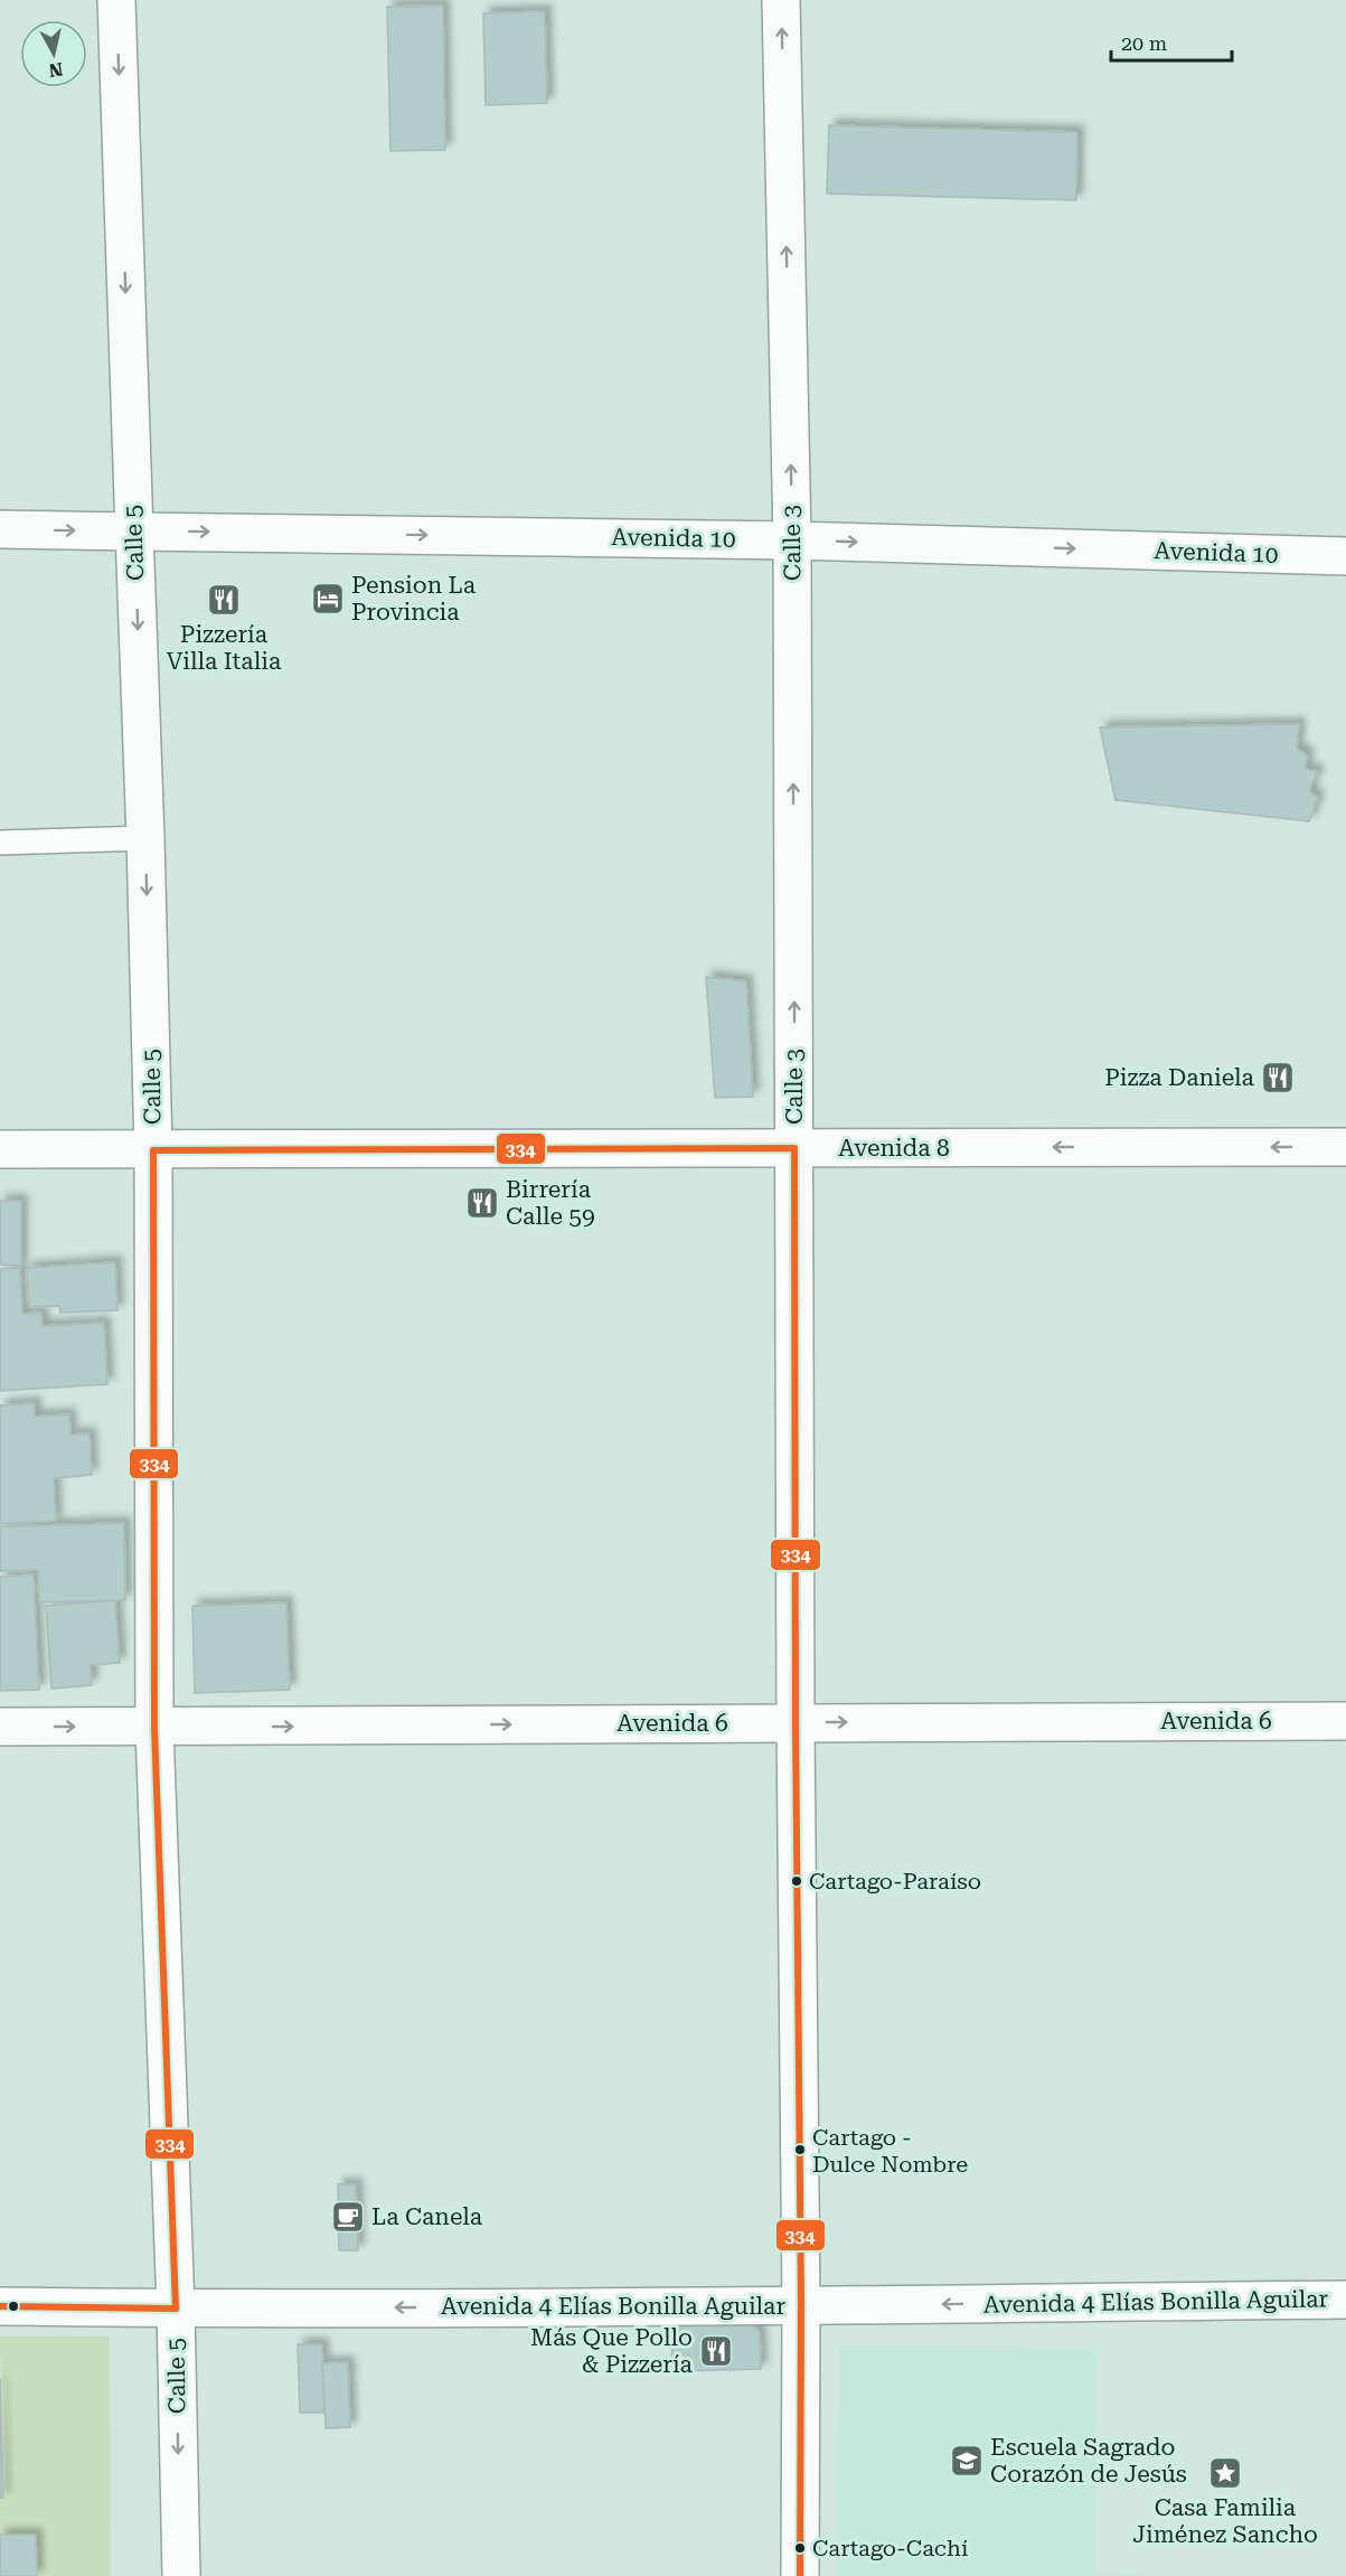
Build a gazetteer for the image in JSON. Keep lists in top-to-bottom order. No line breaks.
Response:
{"streets":{"street":["Avenida 10","Calle 5","Calle 3","Avenida 8","Avenida 6","Avenida 4 Elías Bonilla Aguilar"]},"crossings":[["Avenida 10","Calle 5"],["Avenida 10","Calle 3"],["Calle 5","Avenida 8"],["Calle 5","Avenida 6"],["Calle 5","Avenida 4 Elías Bonilla Aguilar"],["Calle 3","Avenida 8"],["Calle 3","Avenida 6"],["Calle 3","Avenida 4 Elías Bonilla Aguilar"]],"one_way":["Avenida 10","Calle 5","Calle 3","Avenida 8","Avenida 6","Avenida 4 Elías Bonilla Aguilar"],"places":{"hotel":["Pension La Provincia"],"restaurant":["Pizzería Villa Italia","Pizza Daniela","Birrería Calle 59","Más Que Pollo & Pizzería"],"other":["Cartago-Paraíso","Cartago - Dulce Nombre","Cartago-Cachí"],"cafe":["La Canela"],"school or university":["Escuela Sagrado Corazón de Jesús"],"place":["Casa Familia Jiménez Sancho"]},"lines":["transit line 334"],"scale_bar":"20 m","north":"bottom"}
